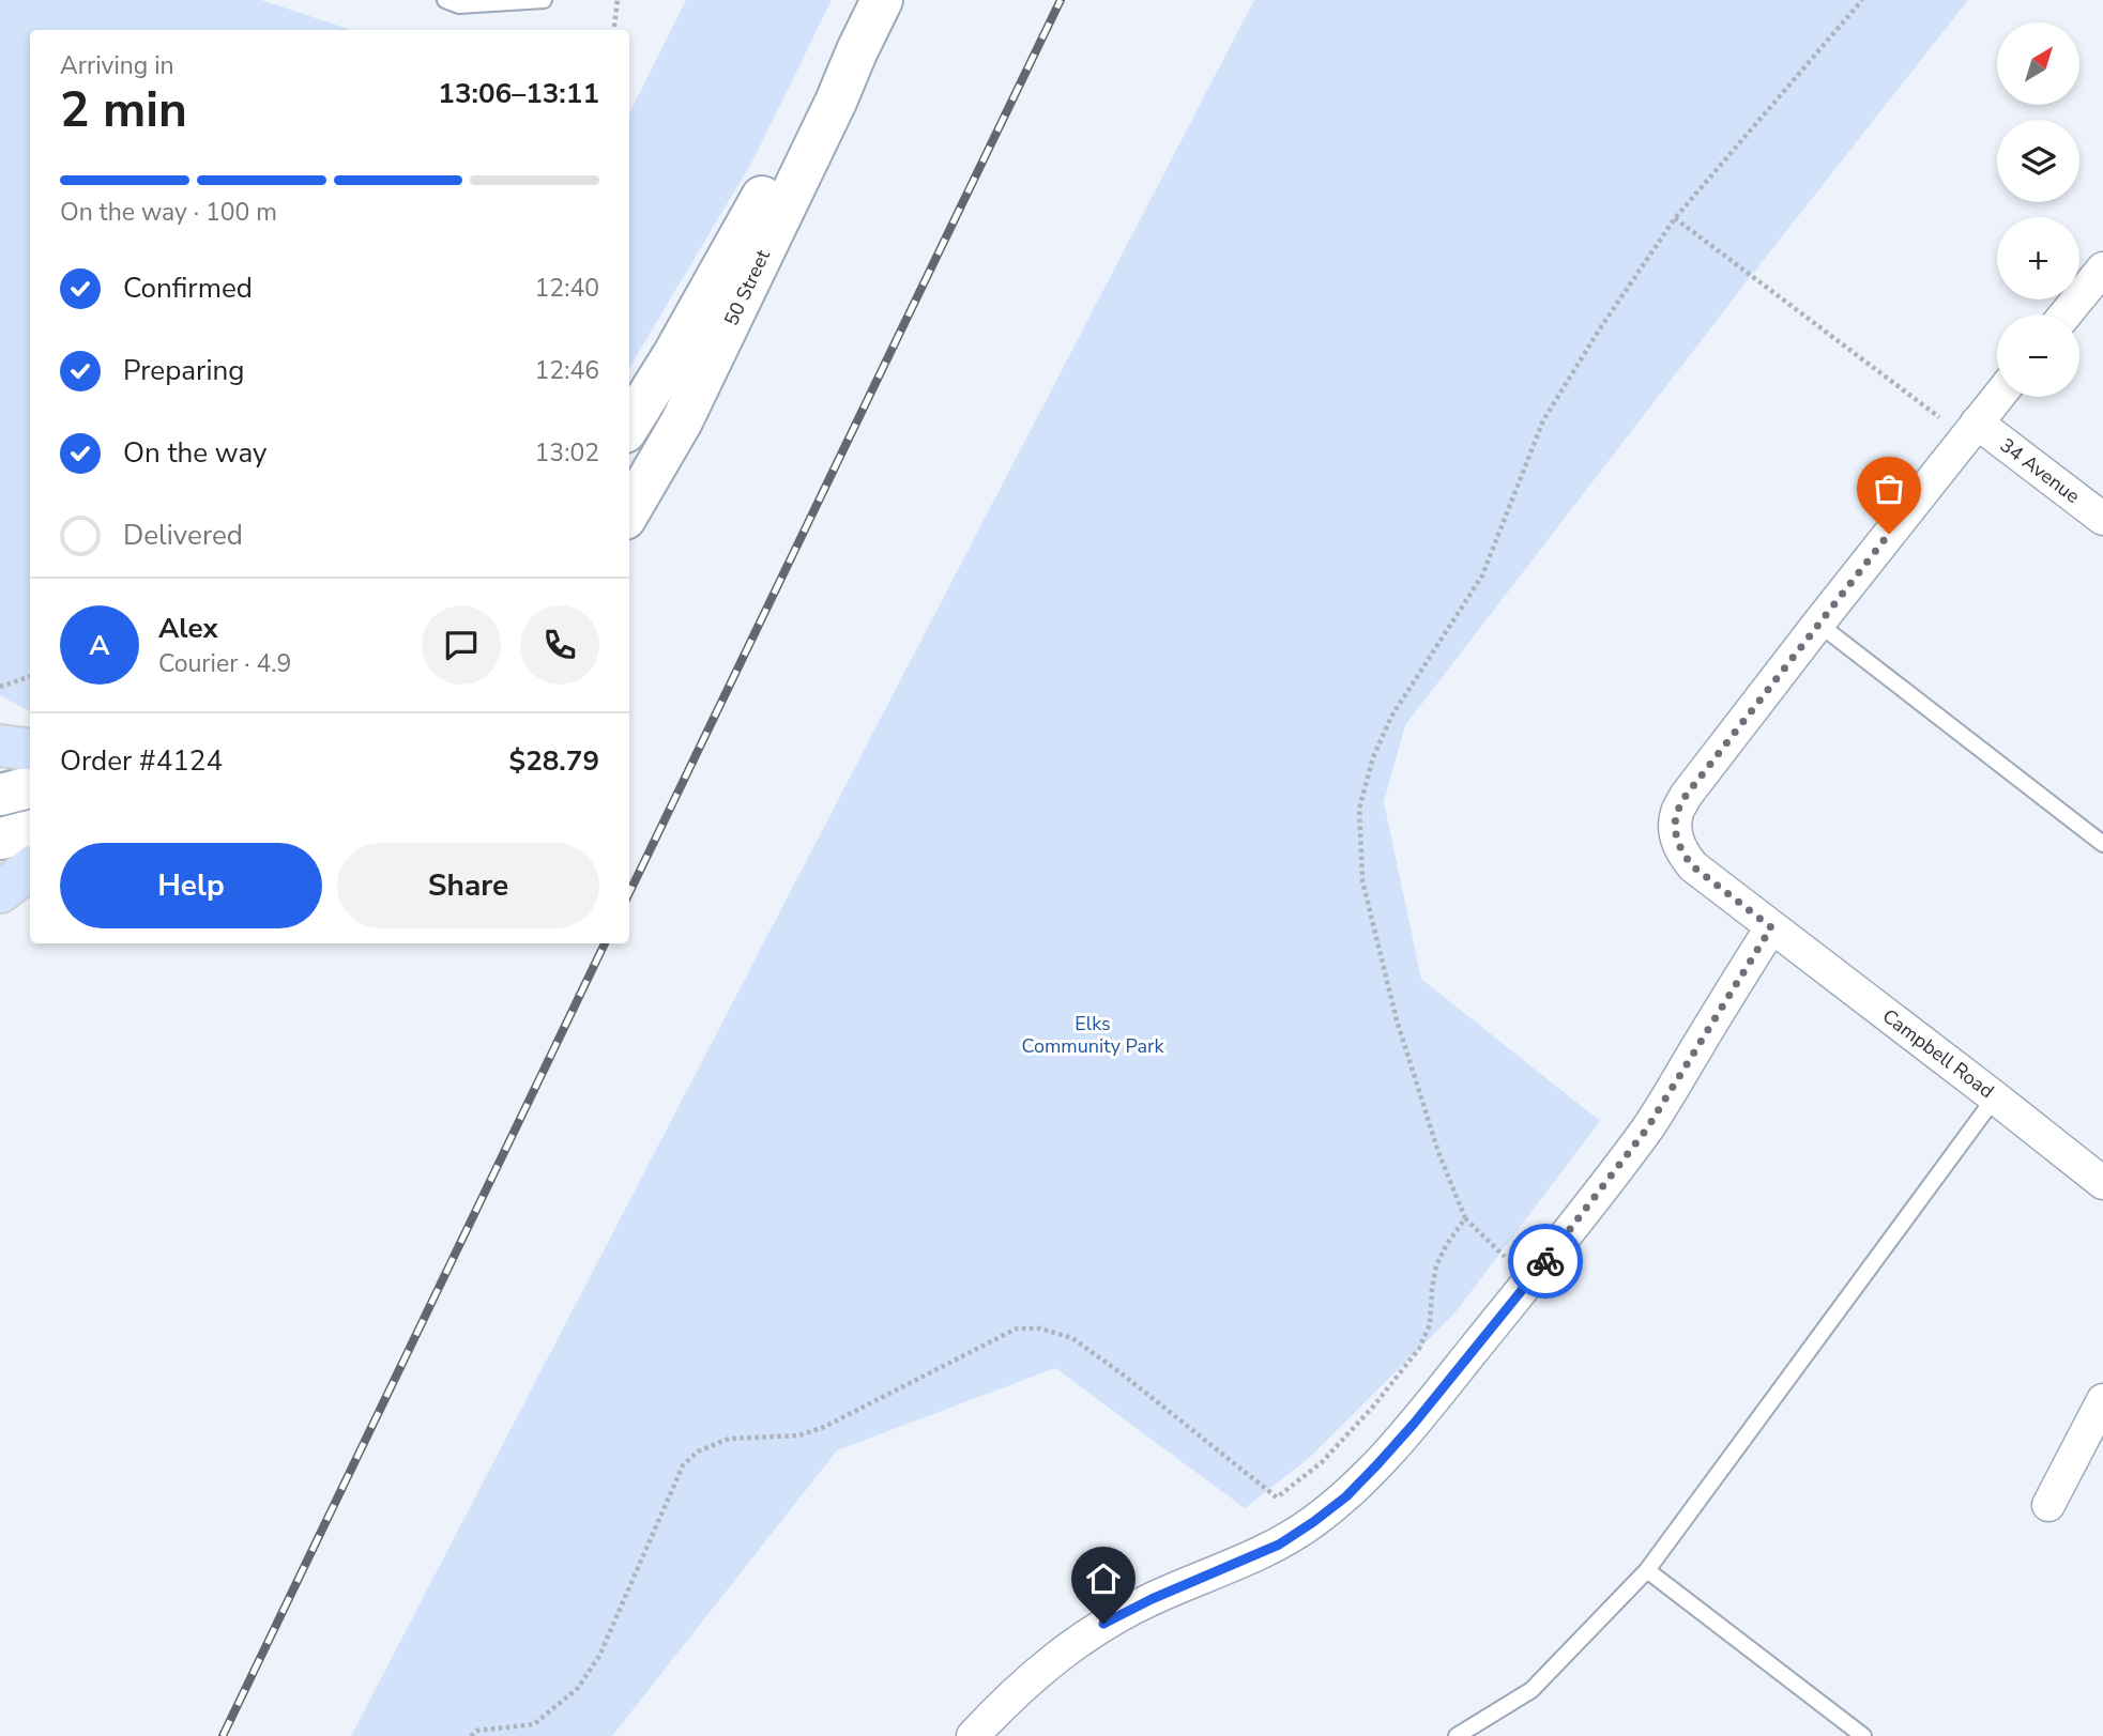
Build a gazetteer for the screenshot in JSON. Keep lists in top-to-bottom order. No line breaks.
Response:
{"streets":{"main road":["50 Street"],"street":["34 Avenue","Campbell Road"]},"parks":["Elks Community Park"],"north":"top right","page":{"map_buttons":["+","−"],"heading":["2 min","Arriving in","13:06–13:11"],"panel":["Alex","Courier · 4.9","Order #4124","$28.79"],"bar":"On the way · 100 m","list":[["Confirmed","12:40"],["Preparing","12:46"],["On the way","13:02"],"Delivered"],"round":"A","buttons":["Help","Share"]}}
